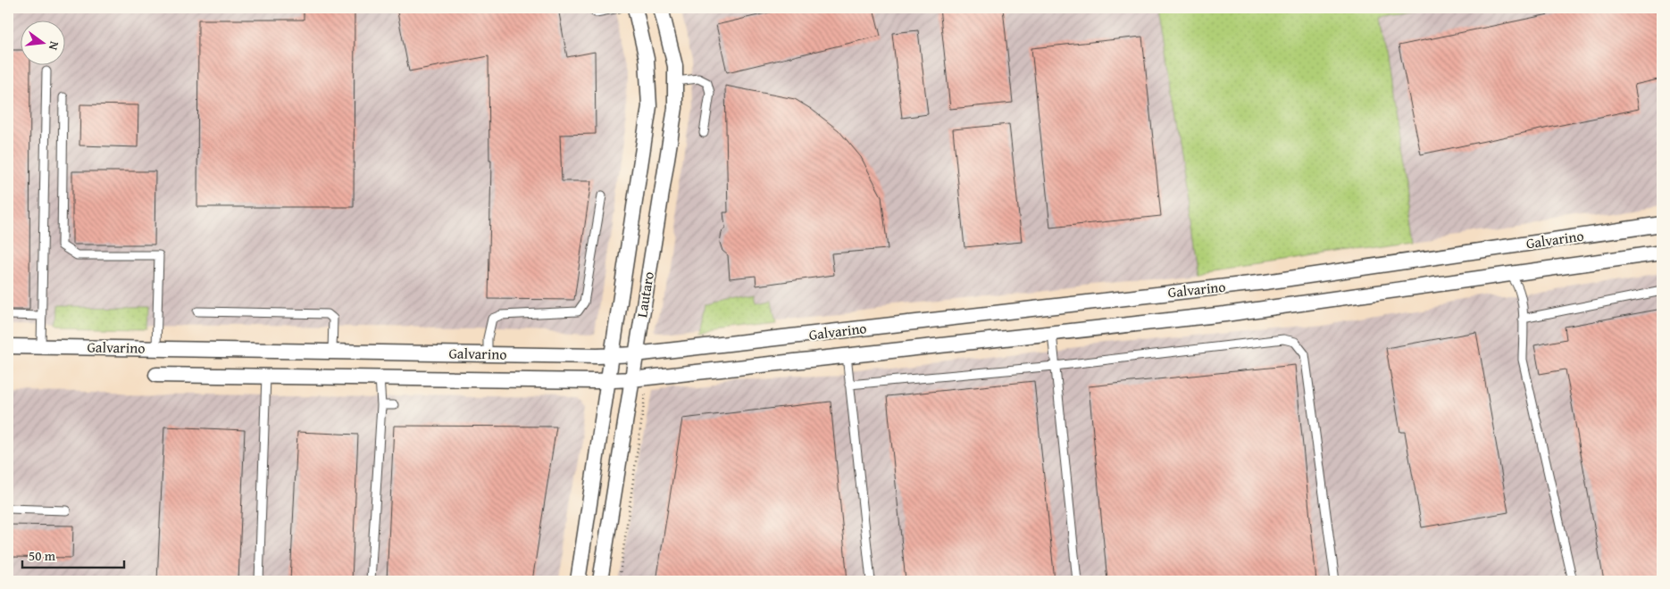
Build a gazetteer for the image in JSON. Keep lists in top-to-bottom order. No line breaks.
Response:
{"streets":{"street":["Galvarino","Lautaro"]},"crossings":[["Galvarino","Lautaro"]],"scale_bar":"50 m","north":"right"}
